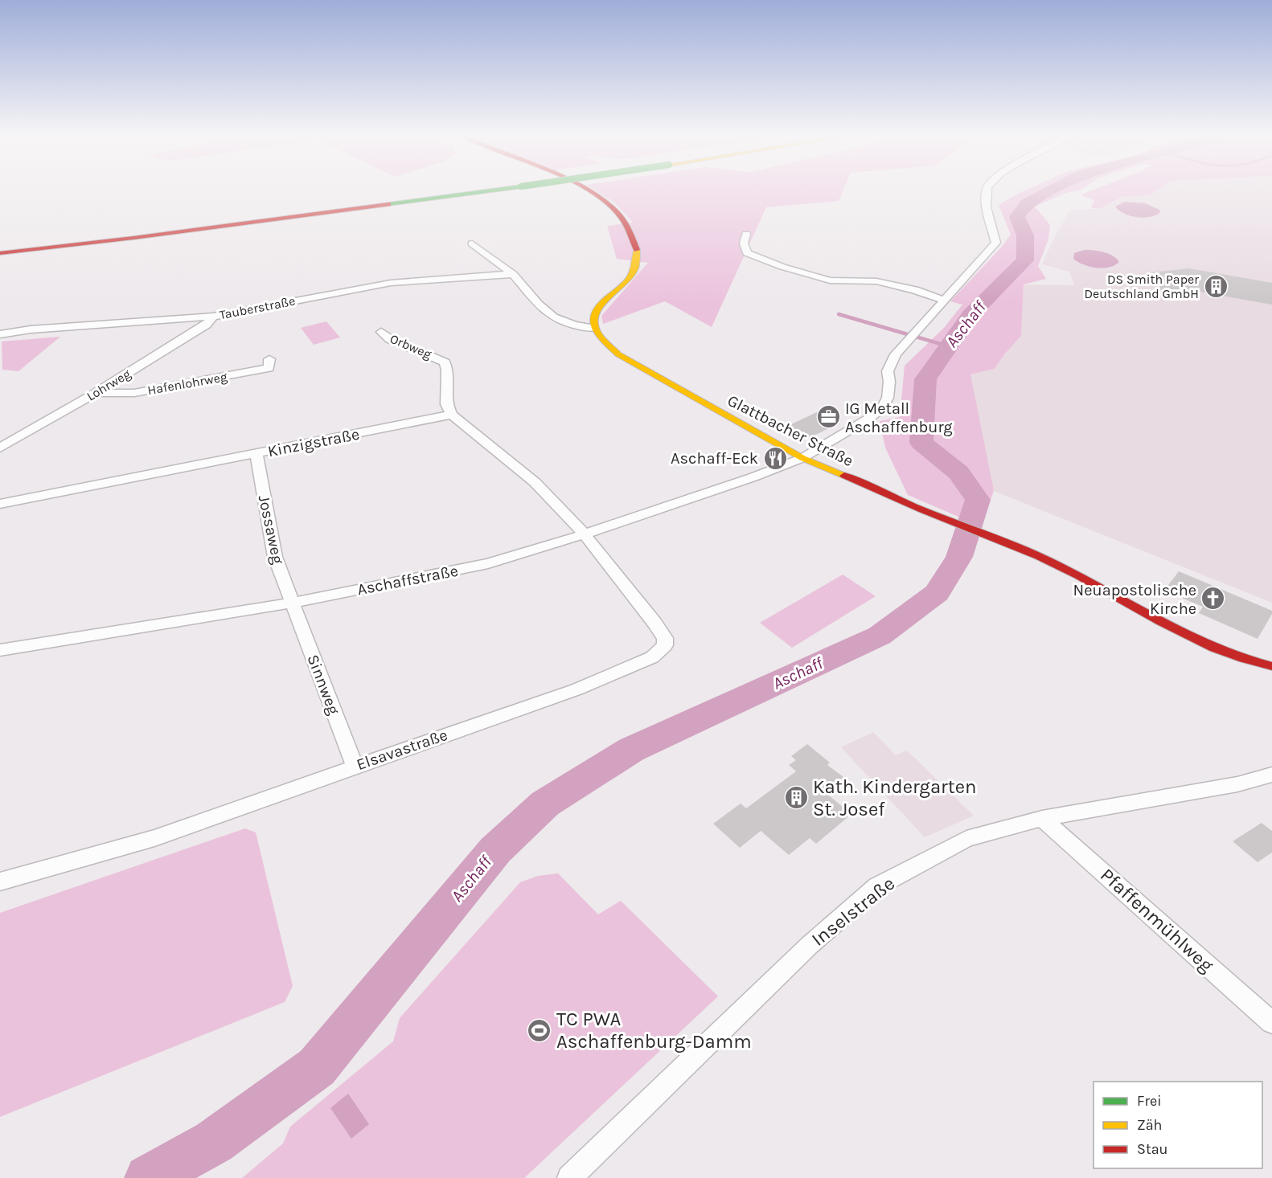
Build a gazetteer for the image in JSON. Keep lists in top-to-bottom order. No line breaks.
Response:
{"streets":{"main road":["Glattbacher Straße"],"street":["Tauberstraße","Orbweg","Hafenlohrweg","Lohrweg","Kinzigstraße","Jossaweg","Aschaffstraße","Sinnweg","Elsavastraße","Inselstraße","Pfaffenmühlweg"]},"crossings":[["Tauberstraße","Lohrweg"],["Orbweg","Kinzigstraße"],["Hafenlohrweg","Lohrweg"],["Glattbacher Straße","Aschaffstraße"],["Kinzigstraße","Jossaweg"],["Jossaweg","Aschaffstraße"],["Jossaweg","Sinnweg"],["Aschaffstraße","Sinnweg"],["Aschaffstraße","Elsavastraße"],["Sinnweg","Elsavastraße"],["Inselstraße","Pfaffenmühlweg"]],"water":["Aschaff"],"places":{"building":["DS Smith Paper Deutschland GmbH","Kath. Kindergarten St. Josef"],"office":["IG Metall Aschaffenburg"],"restaurant":["Aschaff-Eck"],"church":["Neuapostolische Kirche"],"sports":["TC PWA Aschaffenburg-Damm"]},"legend":["Frei","Zäh","Stau"]}
